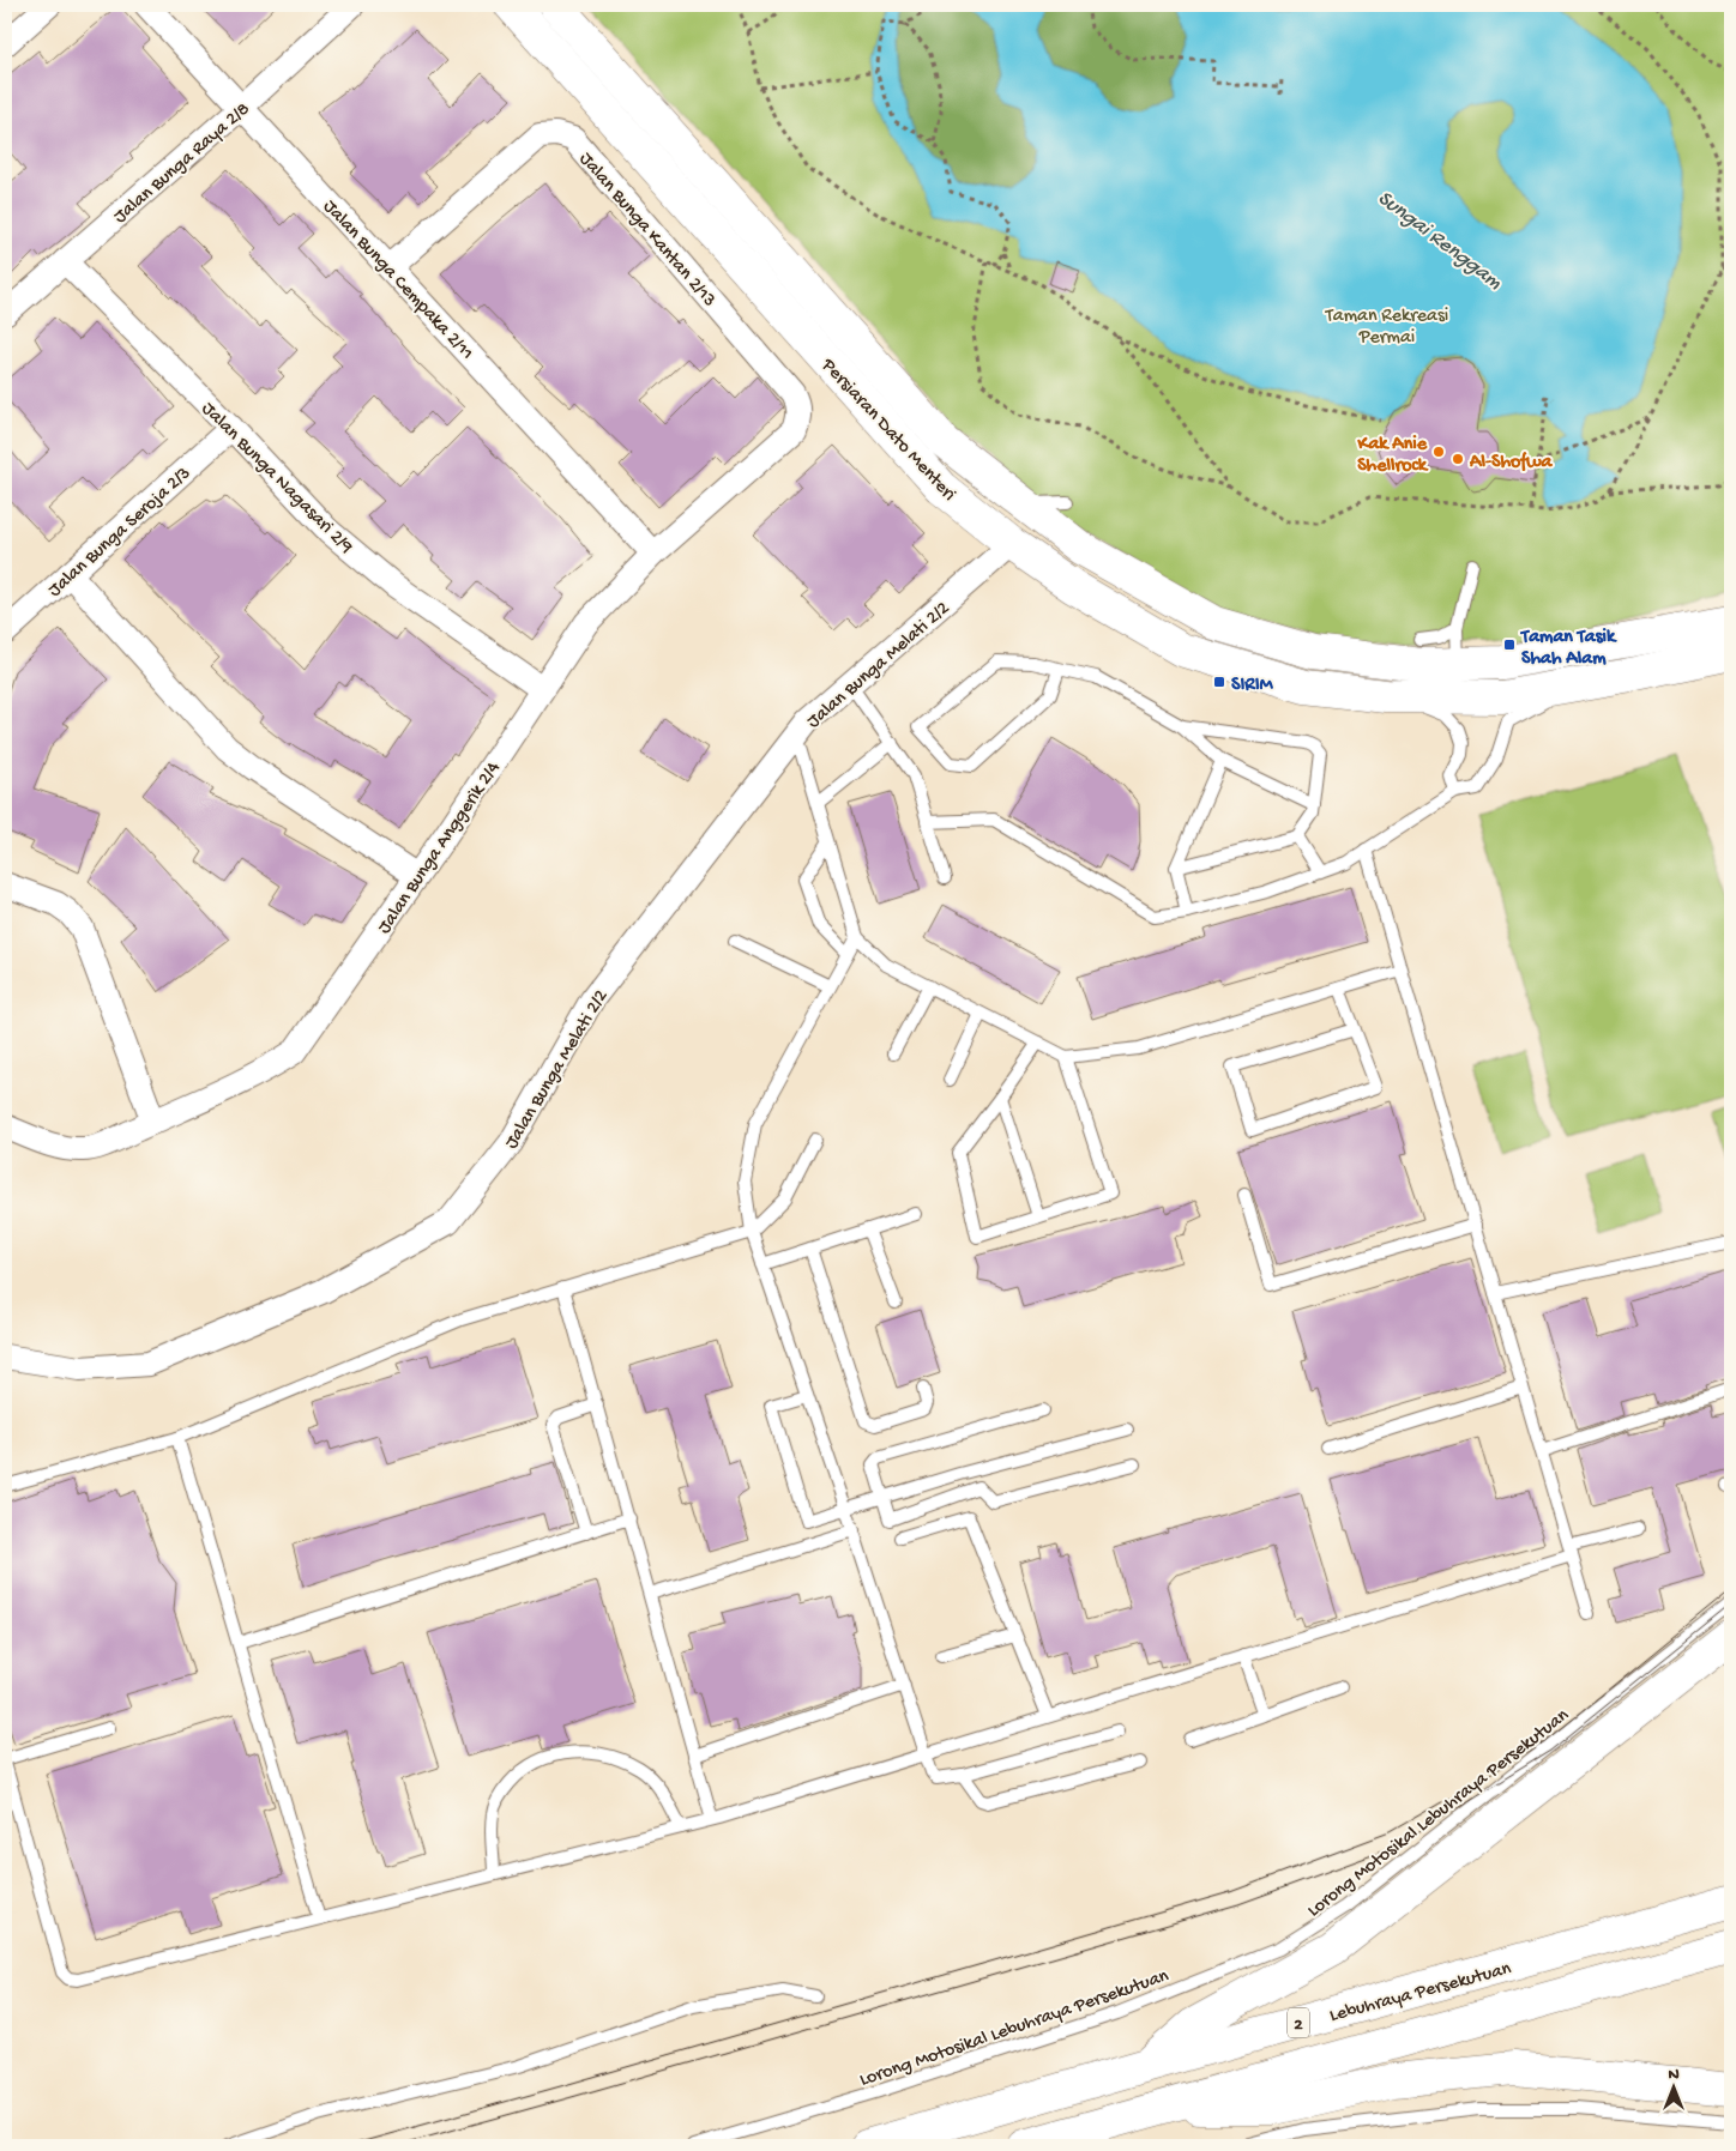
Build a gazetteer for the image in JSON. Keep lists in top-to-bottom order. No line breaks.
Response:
{"streets":{"main road":["Persiaran Dato Menteri","Lebuhraya Persekutuan","2"],"street":["Jalan Bunga Raya 2/8","Jalan Bunga Kantan 2/13","Jalan Bunga Cempaka 2/11","Jalan Bunga Nagasari 2/9","Jalan Bunga Seroja 2/3","Jalan Bunga Melati 2/2","Jalan Bunga Anggerik 2/4"],"lane":["Lorong Motosikal Lebuhraya Persekutuan"]},"crossings":[["Jalan Bunga Raya 2/8","Jalan Bunga Cempaka 2/11"],["Jalan Bunga Raya 2/8","Jalan Bunga Nagasari 2/9"],["Jalan Bunga Kantan 2/13","Jalan Bunga Cempaka 2/11"],["Jalan Bunga Kantan 2/13","Jalan Bunga Anggerik 2/4"],["Jalan Bunga Cempaka 2/11","Jalan Bunga Anggerik 2/4"],["Persiaran Dato Menteri","Jalan Bunga Melati 2/2"],["Jalan Bunga Nagasari 2/9","Jalan Bunga Seroja 2/3"],["Jalan Bunga Nagasari 2/9","Jalan Bunga Anggerik 2/4"]],"water":["Sungai Renggam"],"parks":["Taman Rekreasi Permai"],"places":{"other":["Kak Anie Shellrock","Al-Shofwa"],"transit":["Taman Tasik Shah Alam","SIRIM"]},"north":"top"}
